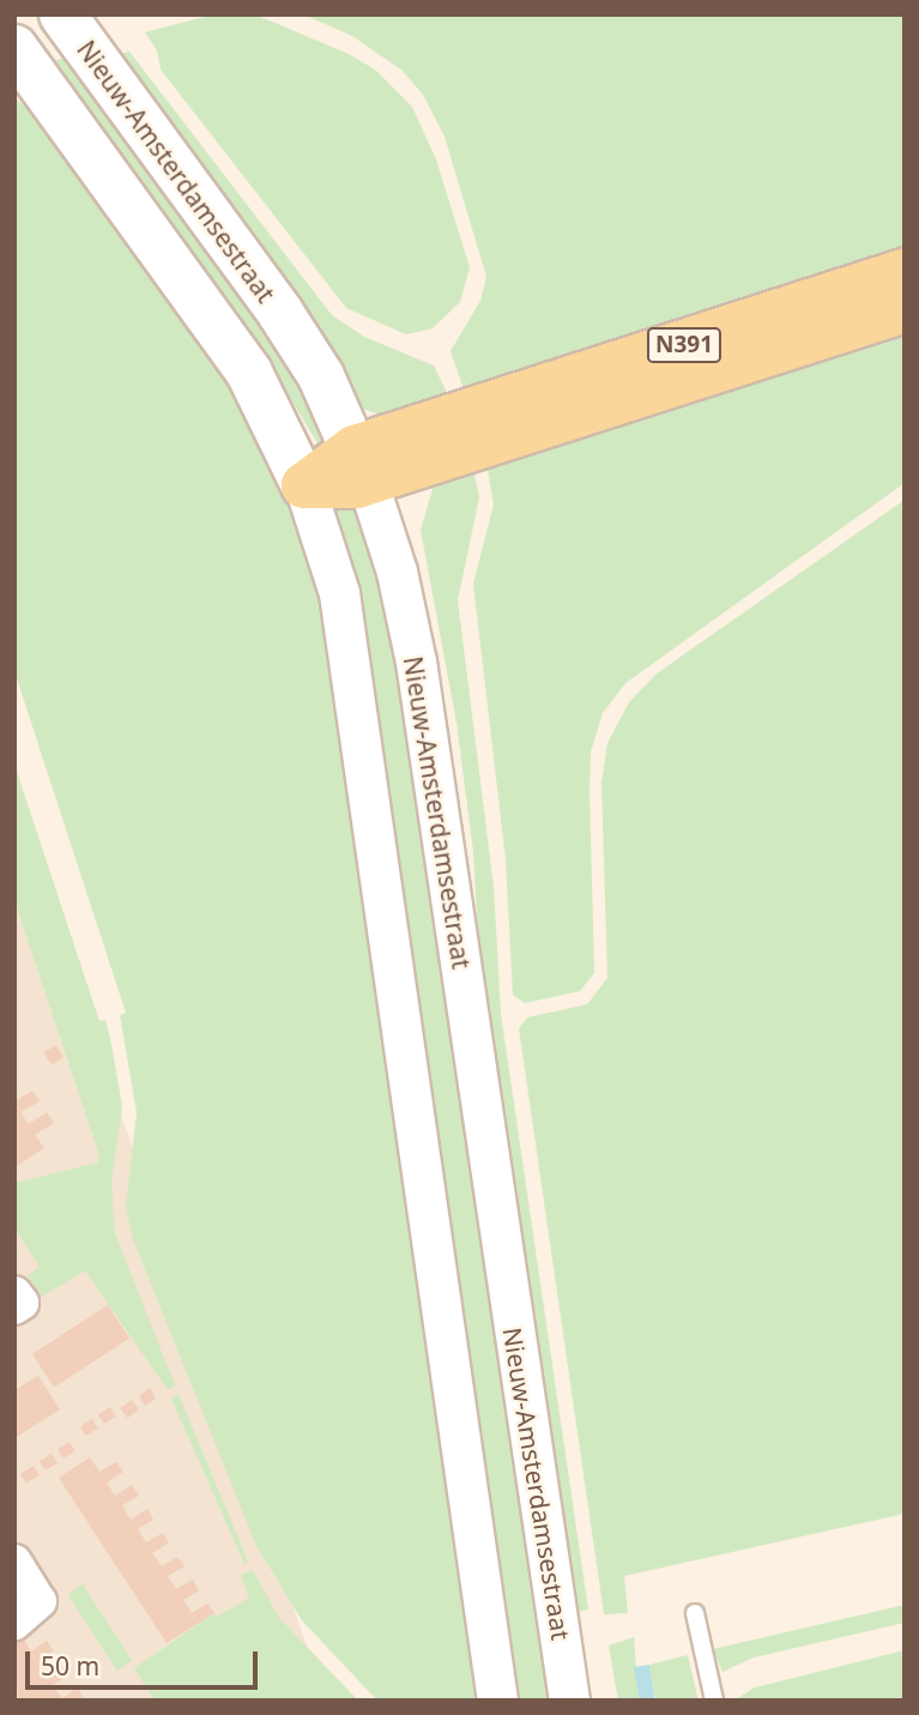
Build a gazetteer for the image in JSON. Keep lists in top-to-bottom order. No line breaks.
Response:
{"streets":{"main road":["Nieuw-Amsterdamsestraat","N391"]},"crossings":[["Nieuw-Amsterdamsestraat","N391"]],"scale_bar":"50 m"}
